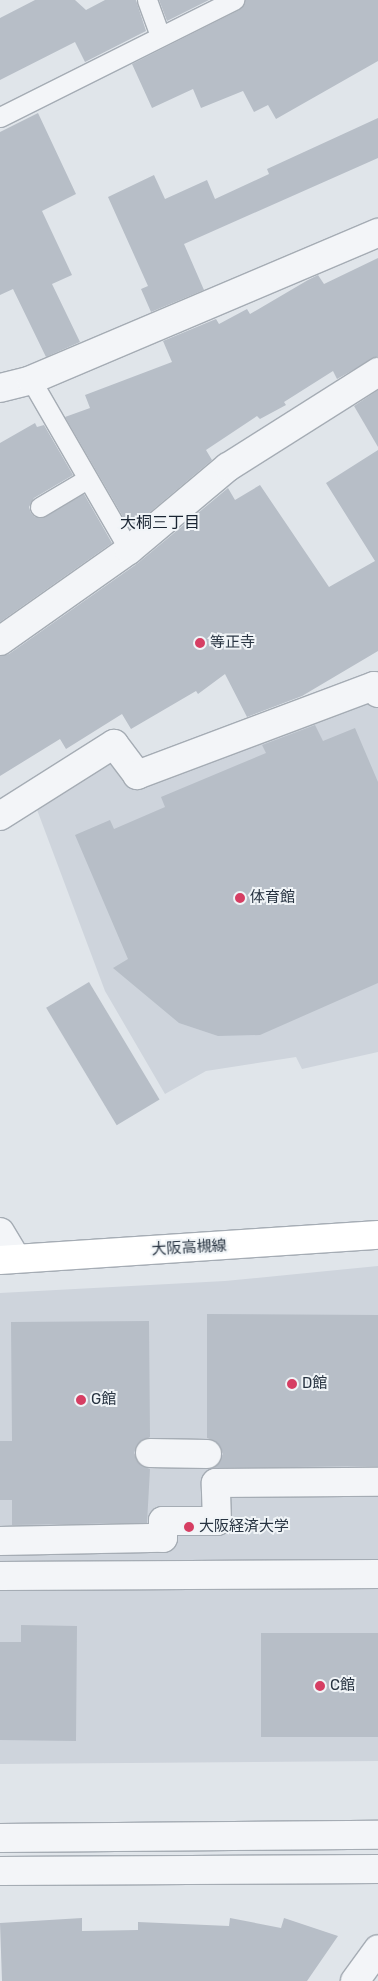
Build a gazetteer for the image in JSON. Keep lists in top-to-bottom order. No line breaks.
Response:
{"streets":{"main road":["大阪高槻線"]},"districts":["大桐三丁目"],"places":["等正寺","体育館","D館","G館","大阪経済大学","C館"]}
